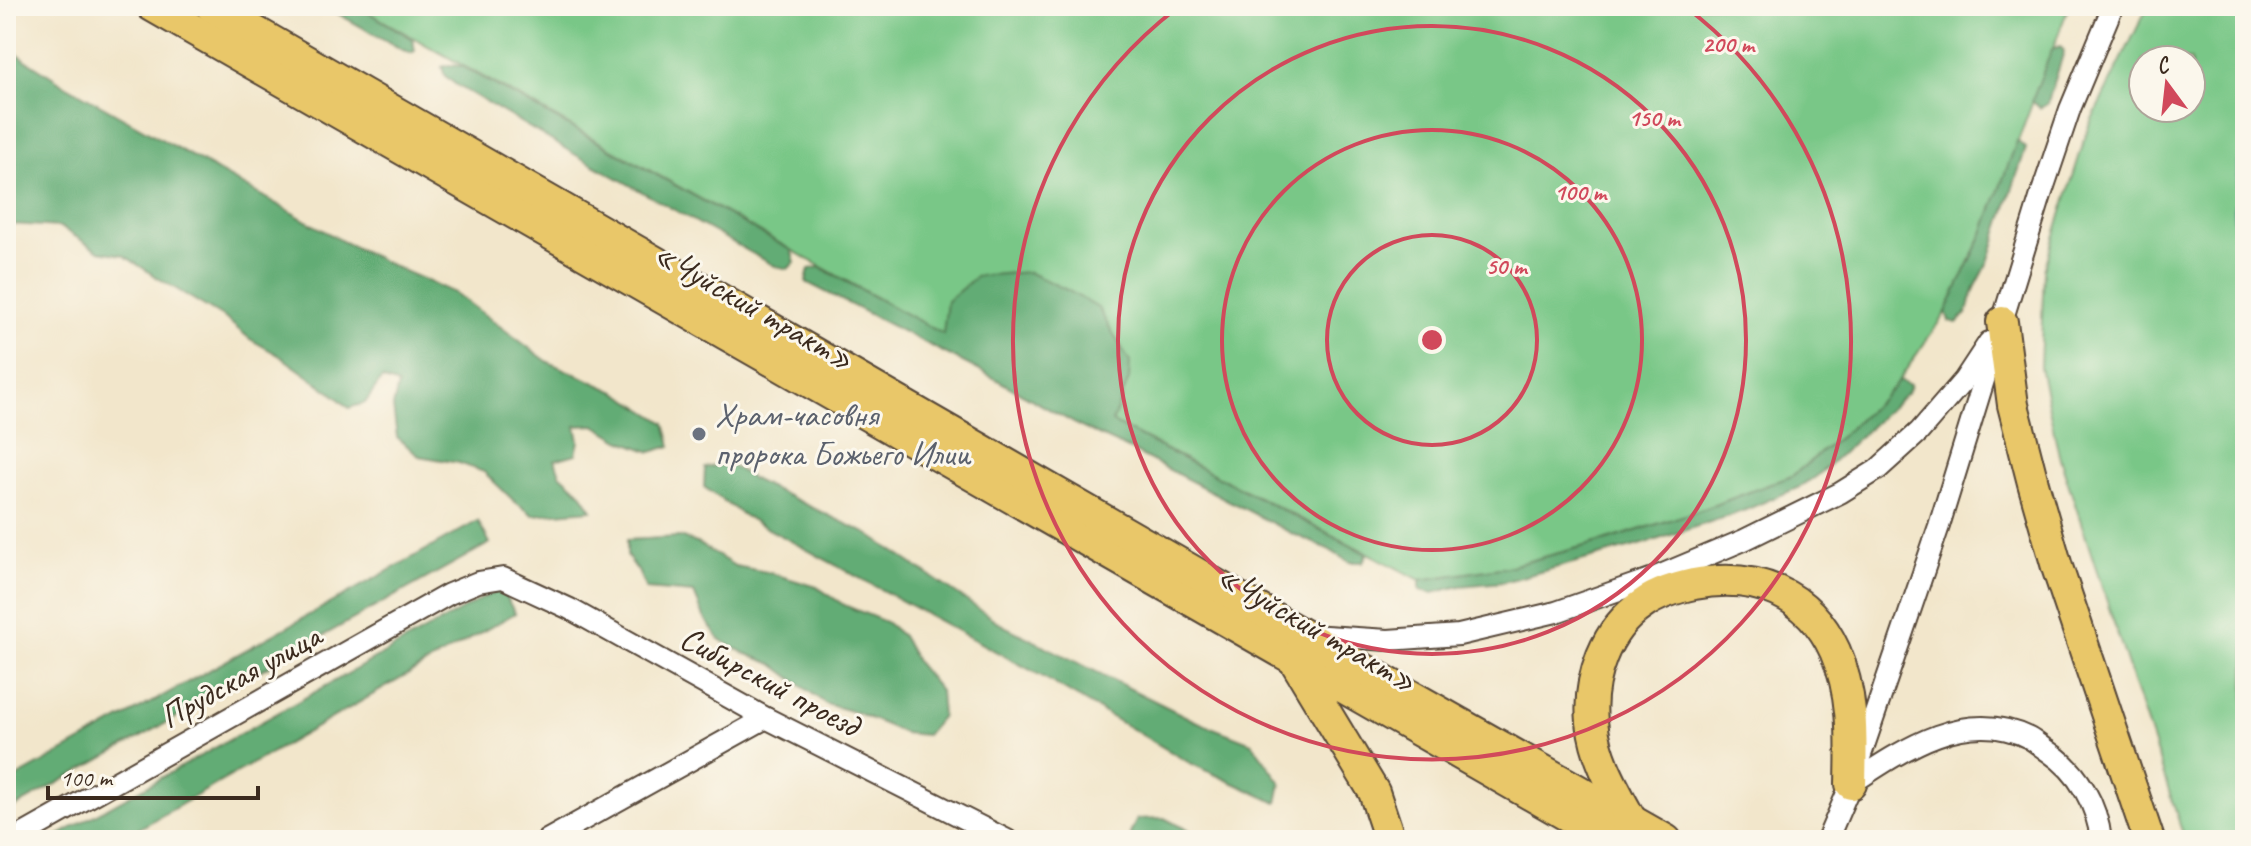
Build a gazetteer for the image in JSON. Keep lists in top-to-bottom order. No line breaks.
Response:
{"streets":{"highway":["«Чуйский тракт»"],"street":["Прудская улица","Сибирский проезд"]},"crossings":[["Прудская улица","Сибирский проезд"]],"places":["Храм-часовня пророка Божьего Илии"],"scale_bar":"100 m","north":"top","rings":["200 m","150 m","100 m","50 m"]}
